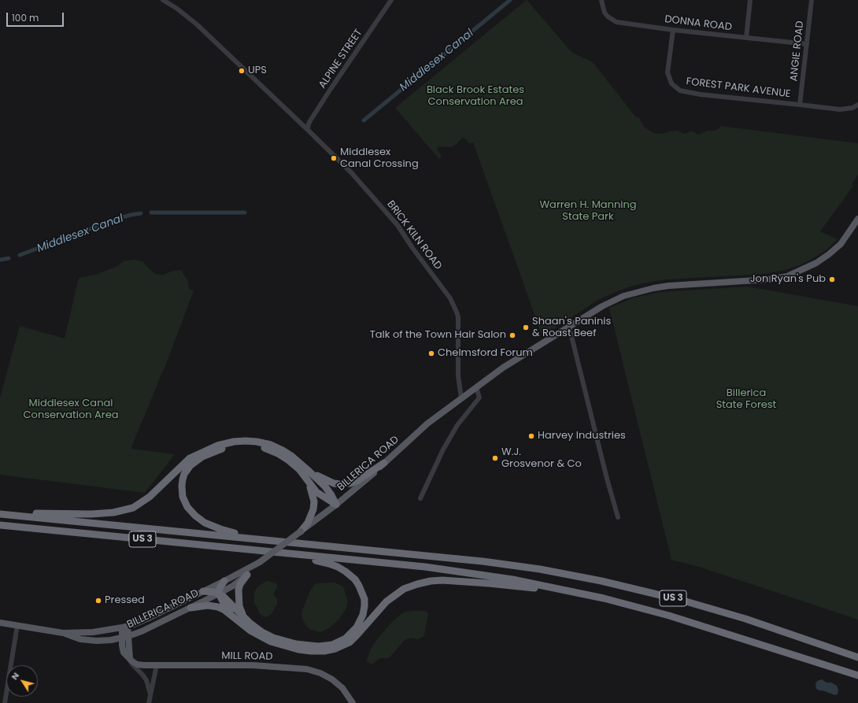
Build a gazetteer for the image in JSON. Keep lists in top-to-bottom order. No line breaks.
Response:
{"streets":{"highway":["US 3"],"main road":["BILLERICA ROAD","MILL ROAD"],"street":["DONNA ROAD","ANGIE ROAD","ALPINE STREET","FOREST PARK AVENUE","BRICK KILN ROAD"]},"crossings":[["DONNA ROAD","ANGIE ROAD"],["DONNA ROAD","FOREST PARK AVENUE"],["ANGIE ROAD","FOREST PARK AVENUE"],["ALPINE STREET","BRICK KILN ROAD"],["BRICK KILN ROAD","BILLERICA ROAD"]],"water":["Middlesex Canal"],"parks":["Black Brook Estates Conservation Area","Warren H. Manning State Park","Billerica State Forest","Middlesex Canal Conservation Area"],"places":["UPS","Middlesex Canal Crossing","Jon Ryan's Pub","Shaan's Paninis & Roast Beef","Talk of the Town Hair Salon","Chelmsford Forum","Harvey Industries","W.J. Grosvenor & Co","Pressed"],"scale_bar":"100 m","north":"top left"}
